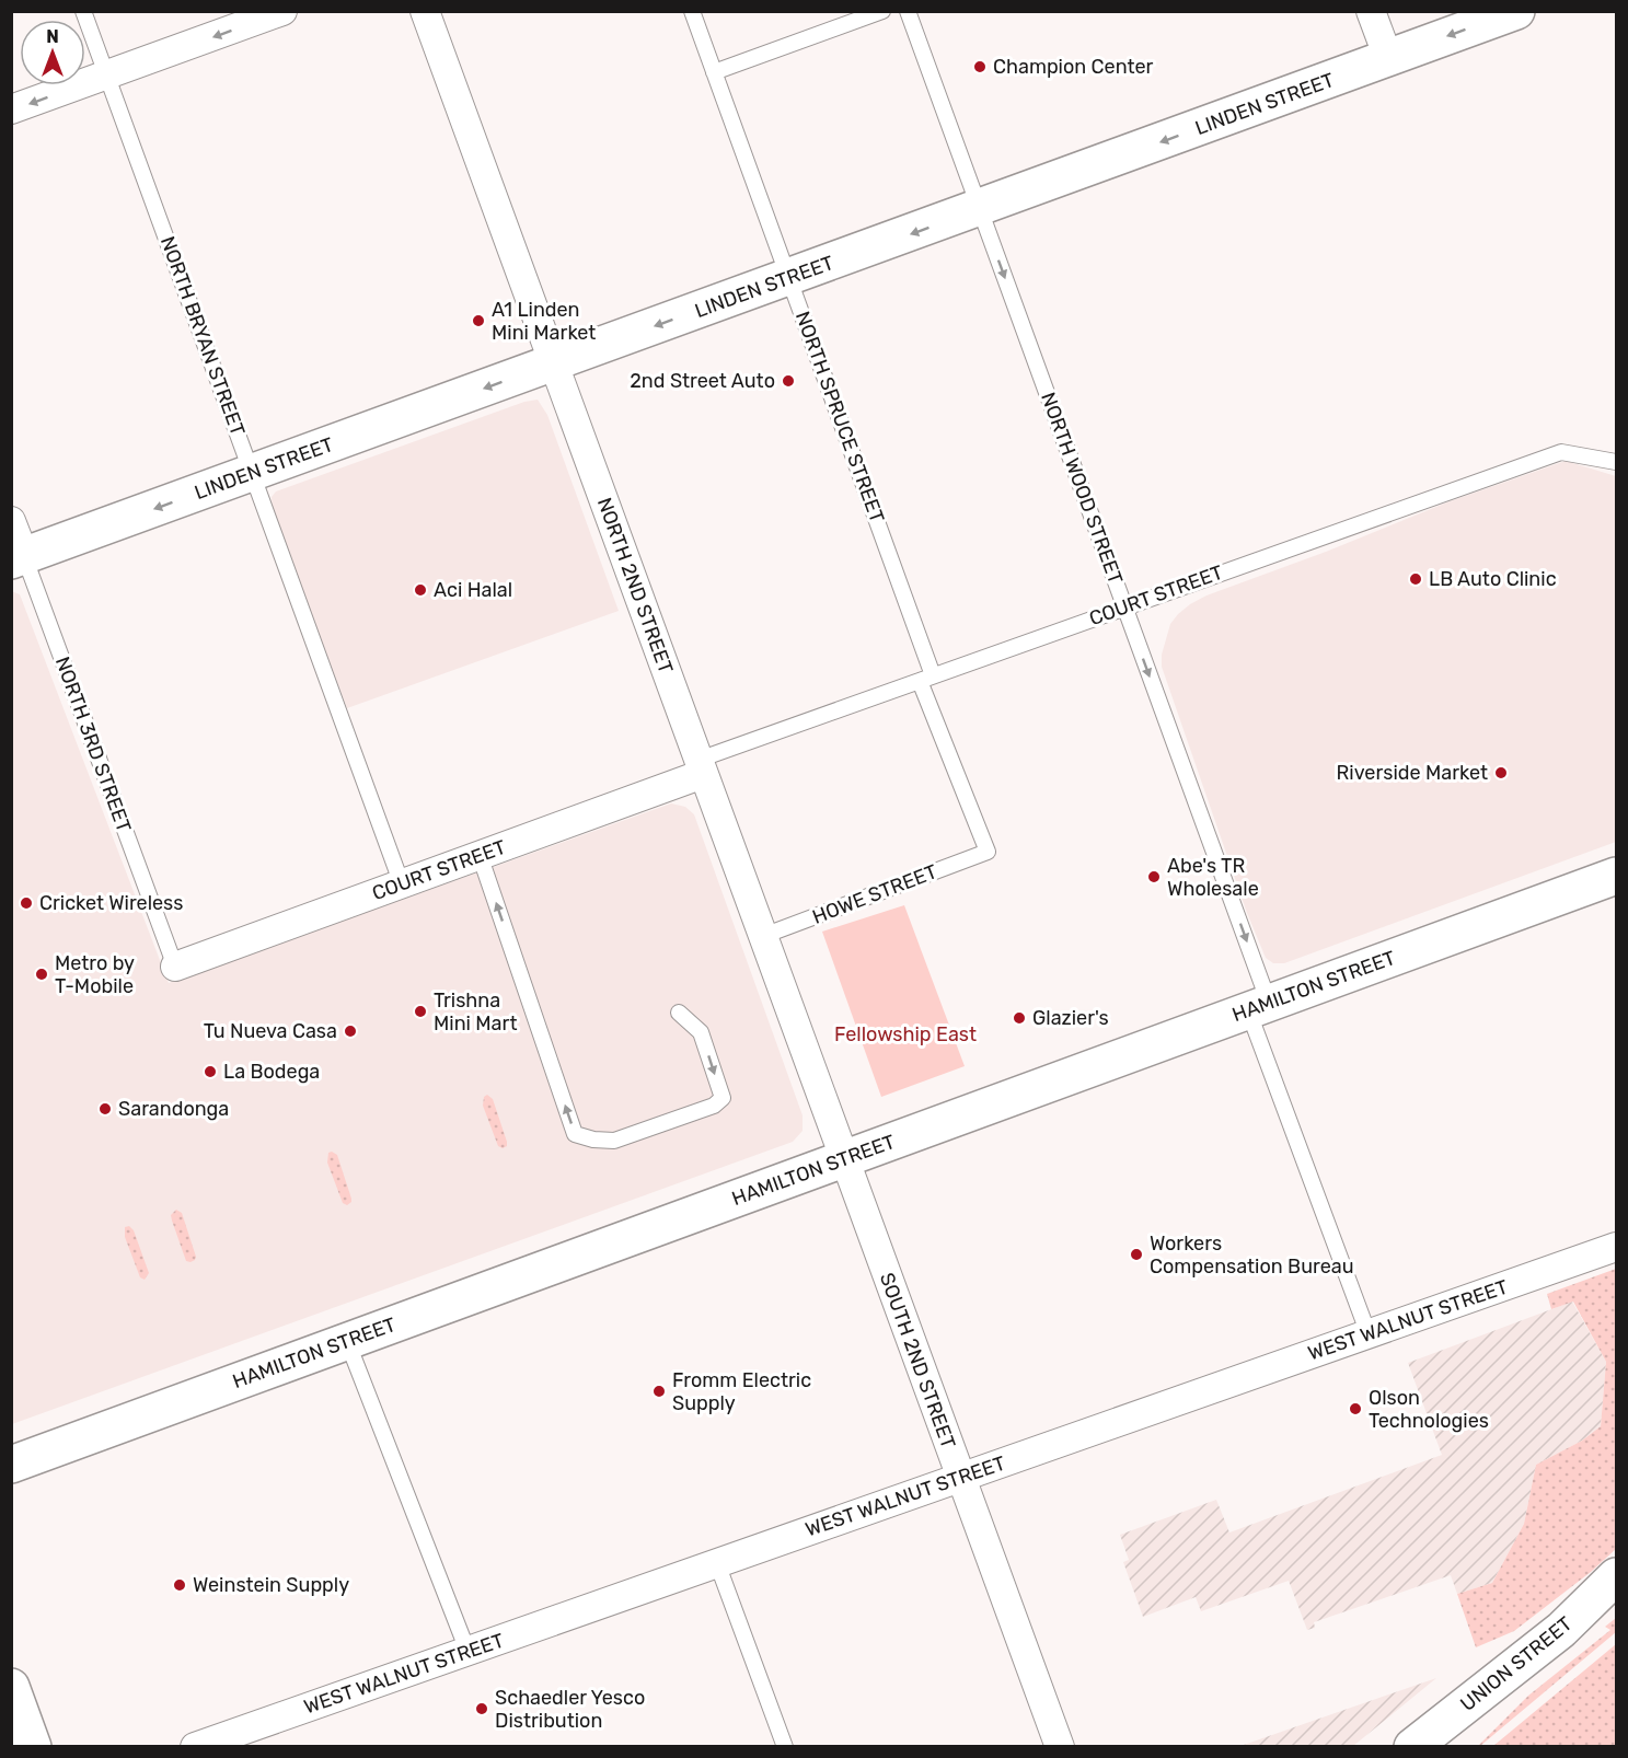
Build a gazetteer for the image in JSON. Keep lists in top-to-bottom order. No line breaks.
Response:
{"streets":{"main road":["LINDEN STREET","HAMILTON STREET","UNION STREET"],"street":["NORTH 2ND STREET","COURT STREET","NORTH 3RD STREET","WEST WALNUT STREET","SOUTH 2ND STREET"],"lane":["NORTH BRYAN STREET","NORTH SPRUCE STREET","NORTH WOOD STREET","HOWE STREET"]},"crossings":[["LINDEN STREET","NORTH BRYAN STREET"],["LINDEN STREET","NORTH SPRUCE STREET"],["LINDEN STREET","NORTH WOOD STREET"],["LINDEN STREET","NORTH 2ND STREET"],["LINDEN STREET","NORTH 3RD STREET"],["NORTH BRYAN STREET","COURT STREET"],["NORTH SPRUCE STREET","COURT STREET"],["NORTH SPRUCE STREET","HOWE STREET"],["NORTH WOOD STREET","COURT STREET"],["NORTH WOOD STREET","HAMILTON STREET"],["NORTH WOOD STREET","WEST WALNUT STREET"],["NORTH 2ND STREET","COURT STREET"],["NORTH 2ND STREET","HOWE STREET"],["NORTH 2ND STREET","HAMILTON STREET"],["NORTH 2ND STREET","SOUTH 2ND STREET"],["COURT STREET","NORTH 3RD STREET"],["HAMILTON STREET","SOUTH 2ND STREET"],["WEST WALNUT STREET","SOUTH 2ND STREET"]],"one_way":["LINDEN STREET","NORTH WOOD STREET"],"parks":["Fellowship East"],"places":["Champion Center","A1 Linden Mini Market","2nd Street Auto","LB Auto Clinic","Aci Halal","Riverside Market","Abe's TR Wholesale","Cricket Wireless","Metro by T-Mobile","Trishna Mini Mart","Glazier's","Tu Nueva Casa","La Bodega","Sarandonga","Workers Compensation Bureau","Fromm Electric Supply","Olson Technologies","Weinstein Supply","Schaedler Yesco Distribution"],"north":"top"}
